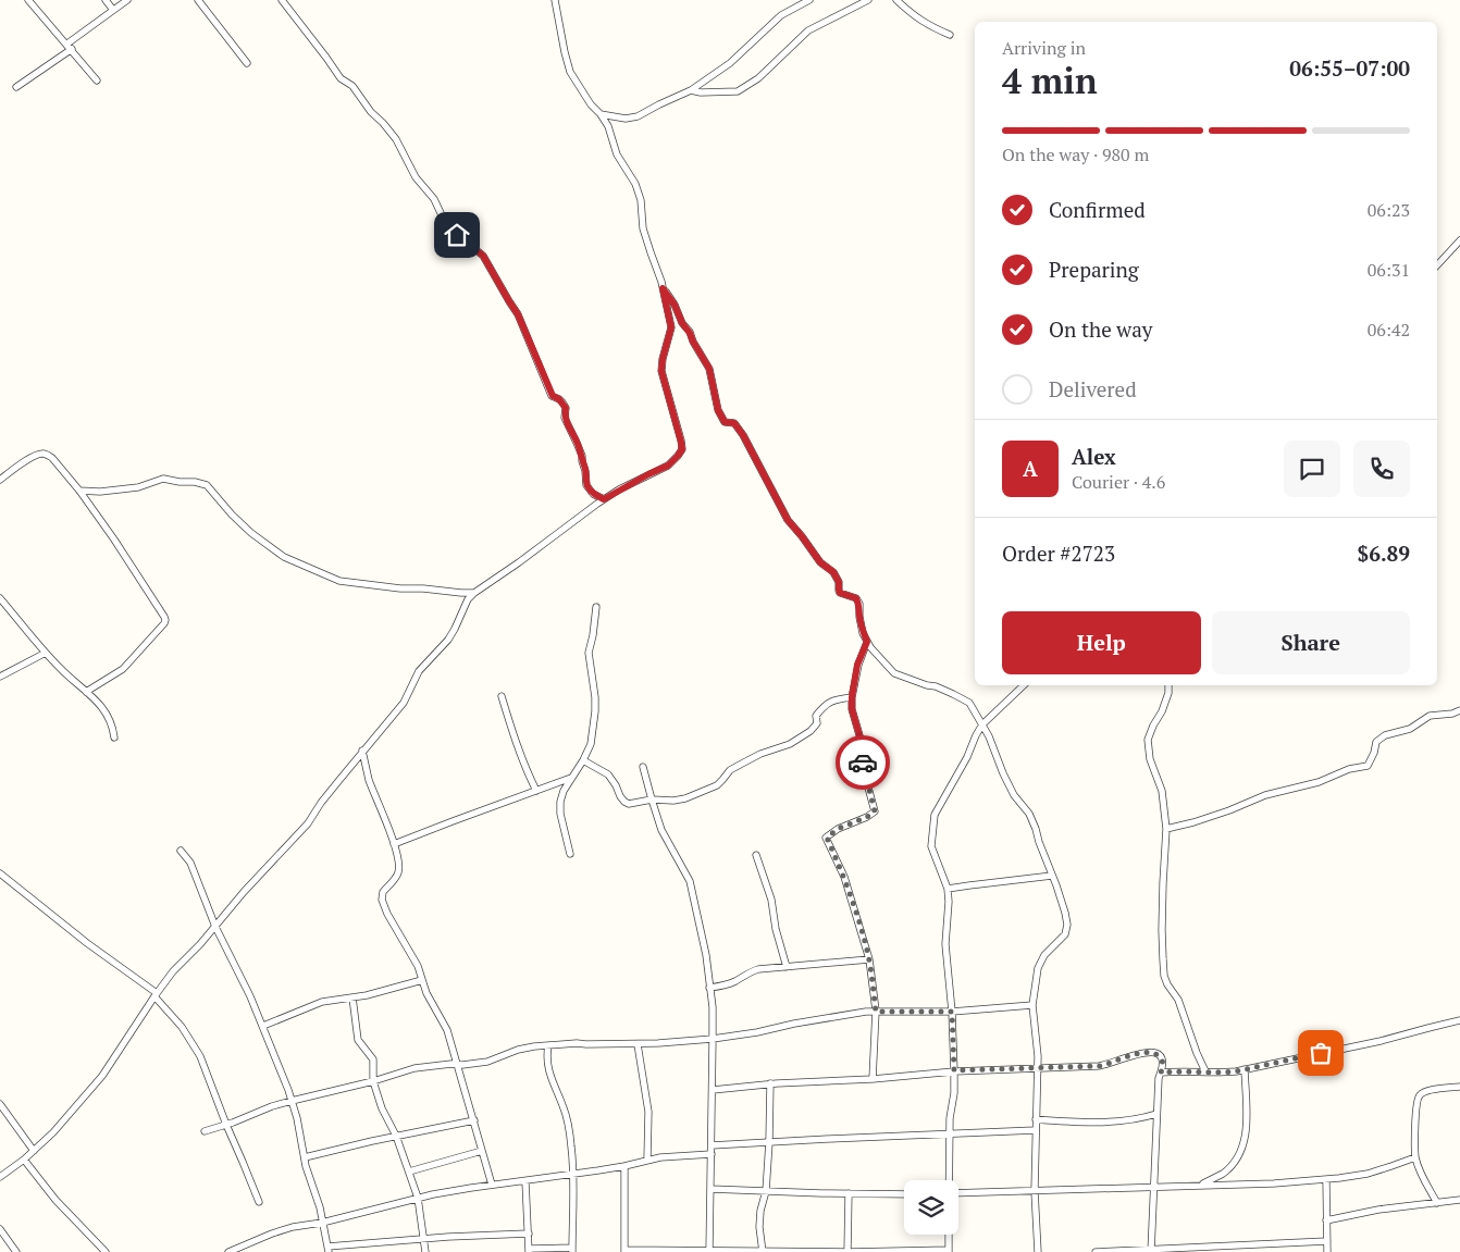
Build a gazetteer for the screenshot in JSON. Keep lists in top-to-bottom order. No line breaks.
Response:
{"page":{"heading":["4 min","Arriving in","06:55–07:00"],"panel":["Alex","Courier · 4.6","Order #2723","$6.89"],"bar":"On the way · 980 m","list":[["Confirmed","06:23"],["Preparing","06:31"],["On the way","06:42"],"Delivered"],"round":"A","buttons":["Help","Share"]}}
